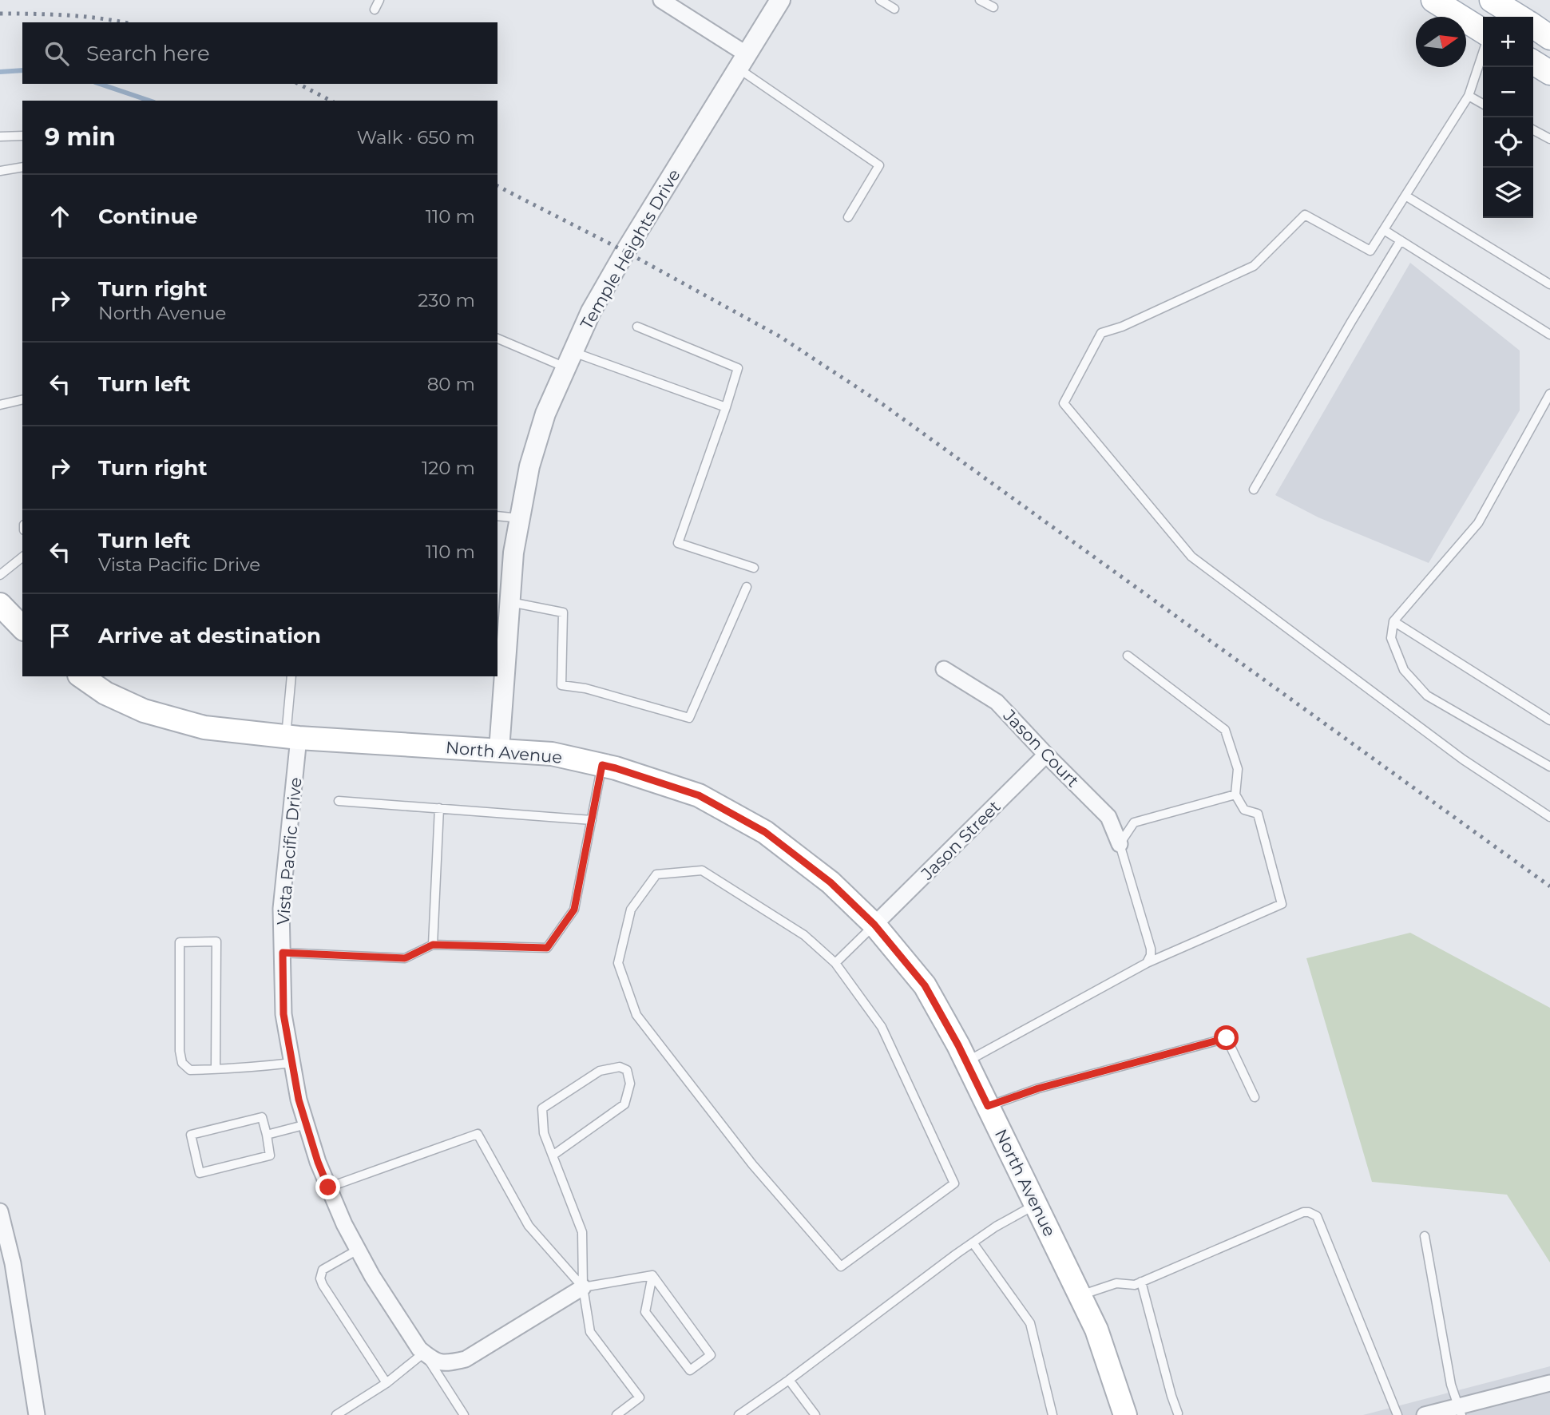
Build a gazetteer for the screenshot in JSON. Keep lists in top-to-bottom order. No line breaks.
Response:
{"streets":{"main road":["North Avenue"],"street":["Temple Heights Drive","Jason Court","Jason Street","Vista Pacific Drive"]},"crossings":[["Temple Heights Drive","North Avenue"],["Jason Court","Jason Street"],["North Avenue","Jason Street"],["North Avenue","Vista Pacific Drive"]],"north":"right","page":{"map_buttons":["+","−"],"search":"Search here","heading":["9 min","Walk · 650 m"],"list":[["Continue","110 m"],["Turn right","North Avenue","230 m"],["Turn left","80 m"],["Turn right","120 m"],["Turn left","Vista Pacific Drive","110 m"],"Arrive at destination"]}}
